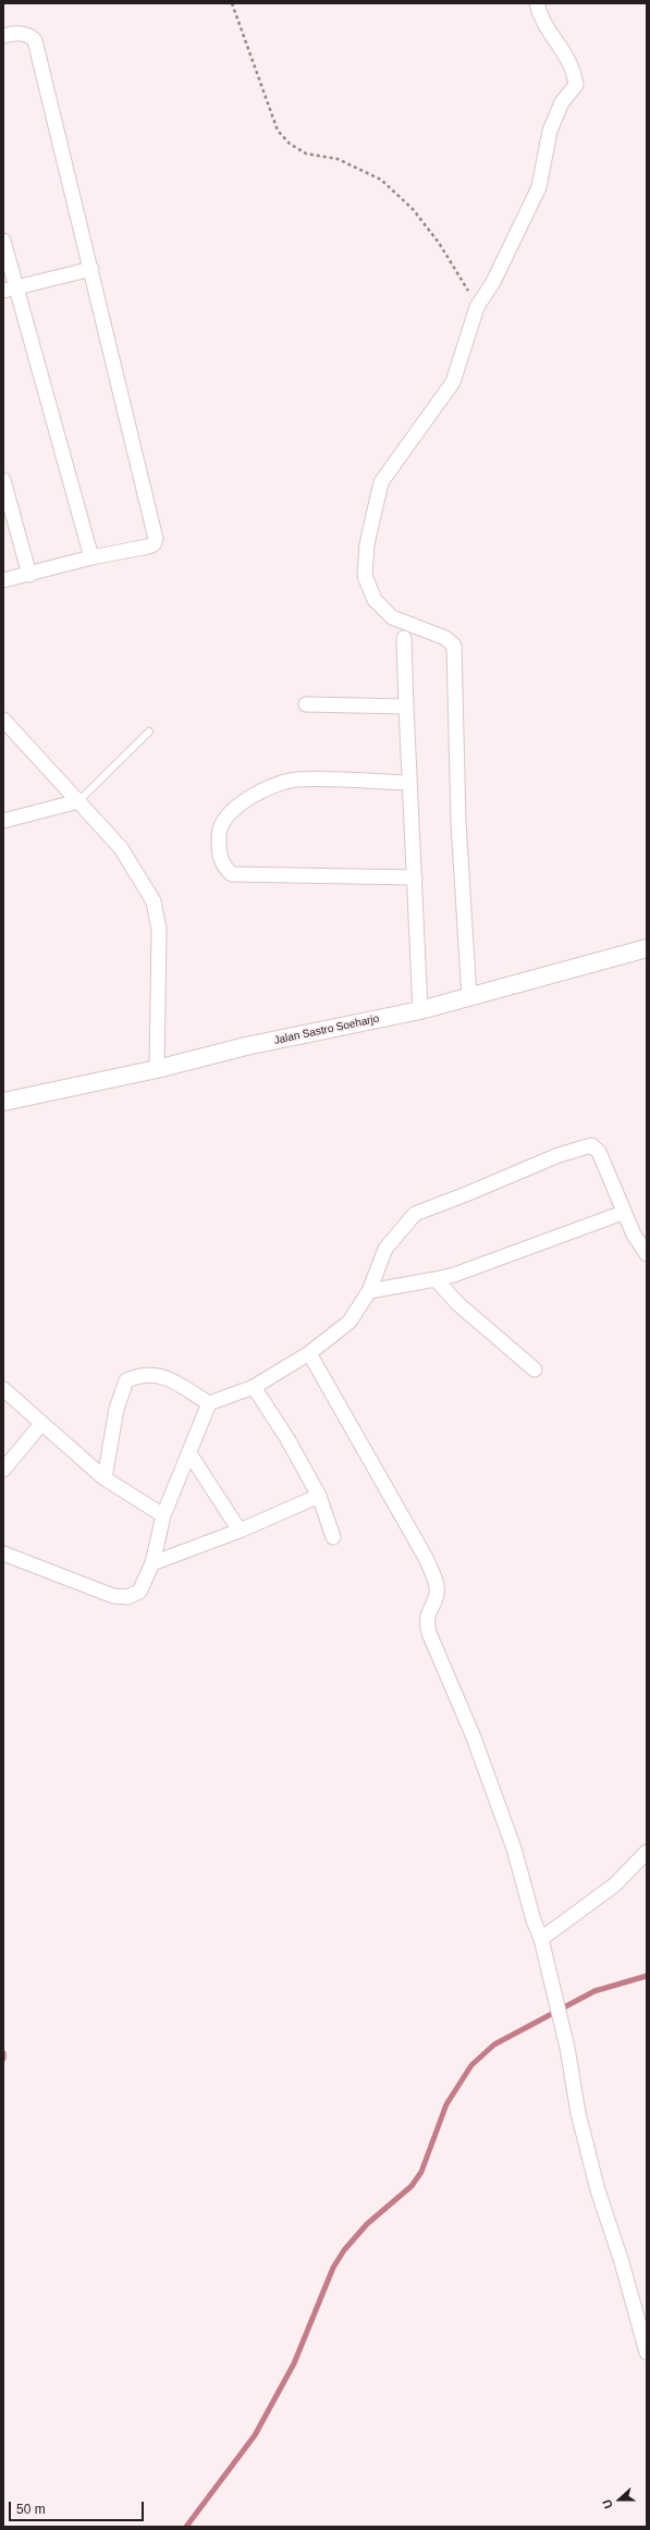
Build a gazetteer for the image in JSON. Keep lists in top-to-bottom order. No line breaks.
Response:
{"streets":{"street":["Jalan Sastro Soeharjo"]},"scale_bar":"50 m","north":"left"}
